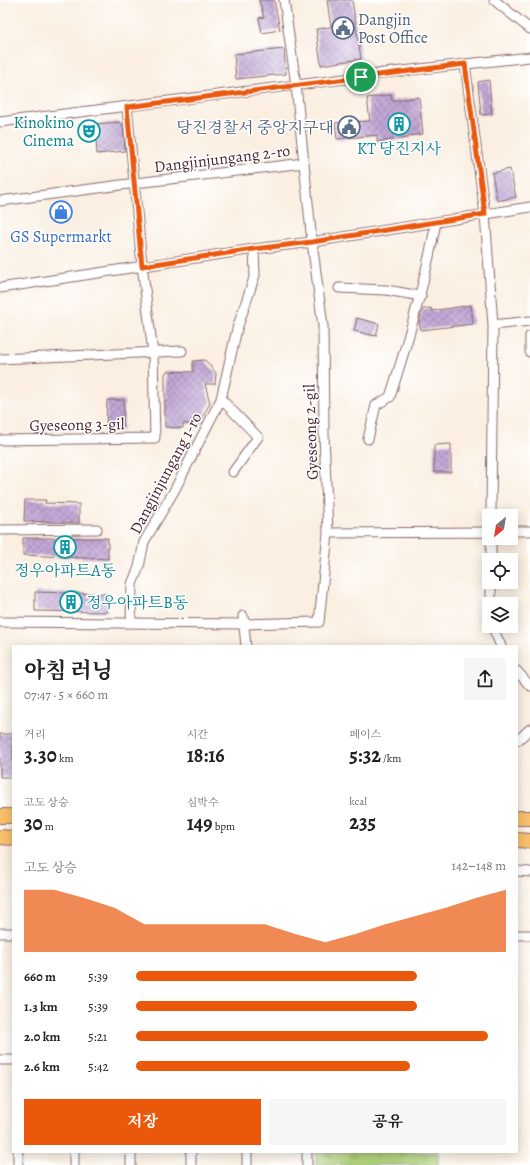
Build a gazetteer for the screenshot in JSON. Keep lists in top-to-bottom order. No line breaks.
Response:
{"streets":{"street":["Dangjinjungang 2-ro","Gyeseong 3-gil","Gyeseong 2-gil","Dangjinjungang 1-ro"]},"crossings":[["Dangjinjungang 2-ro","Gyeseong 2-gil"]],"places":{"public building":["Dangjin Post Office","당진경찰서 중앙지구대"],"building":["KT 당진지사","정우아파트A동","정우아파트B동"],"theatre":["Kinokino Cinema"],"shop":["GS Supermarkt"]},"north":"bottom left","page":{"heading":["아침 러닝","07:47 · 5 × 660 m"],"stats":[["거리","3.30 km"],["시간","18:16"],["페이스","5:32 /km"],["고도 상승","30 m"],["심박수","149 bpm"],["kcal","235"]],"chart":["고도 상승","142–148 m"],"list":[{"name":"660 m","note":"5:39"},{"name":"1.3 km","note":"5:39"},{"name":"2.0 km","note":"5:21"},{"name":"2.6 km","note":"5:42"}],"buttons":["저장","공유"]}}
